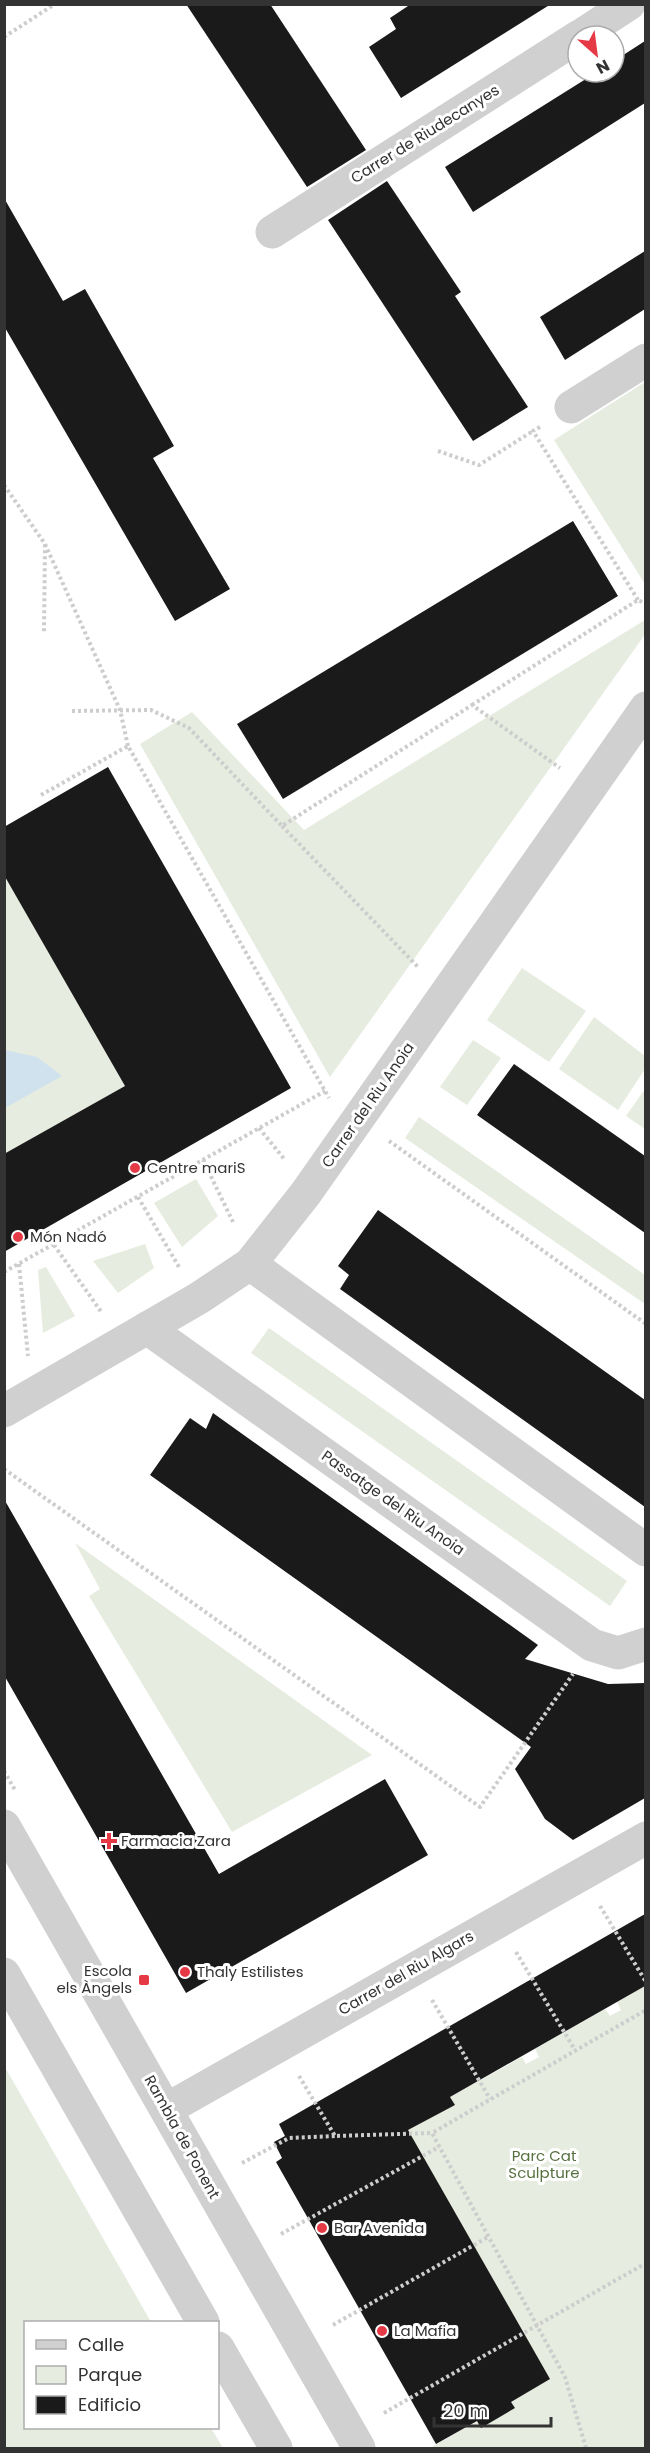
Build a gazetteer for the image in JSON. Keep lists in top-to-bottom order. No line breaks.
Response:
{"streets":{"street":["Carrer de Riudecanyes","Carrer del Riu Anoia","Passatge del Riu Anoia","Carrer del Riu Algars","Rambla de Ponent"]},"crossings":[["Carrer del Riu Anoia","Passatge del Riu Anoia"],["Carrer del Riu Algars","Rambla de Ponent"]],"parks":["Parc Cat Sculpture"],"places":{"other":["Centre mariS","Món Nadó","Thaly Estilistes","Bar Avenida","La Mafia"],"health":["Farmacia Zara"],"transit":["Escola els Àngels"]},"legend":["Calle","Parque","Edificio"],"scale_bar":"20 m","north":"bottom right"}
